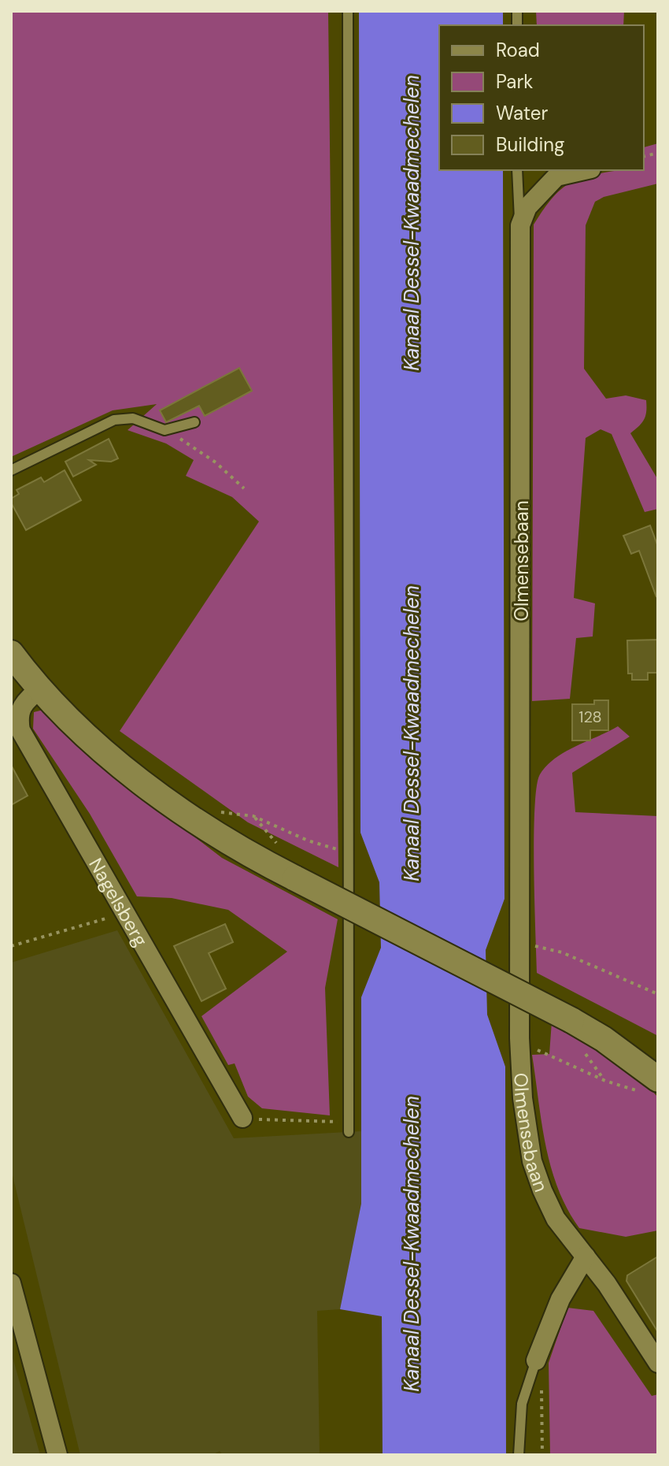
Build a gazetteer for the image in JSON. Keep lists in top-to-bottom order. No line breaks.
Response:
{"streets":{"street":["Olmensebaan","Nagelsberg"]},"water":["Kanaal Dessel-Kwaadmechelen"],"house_numbers":["128"],"legend":["Road","Park","Water","Building"]}
